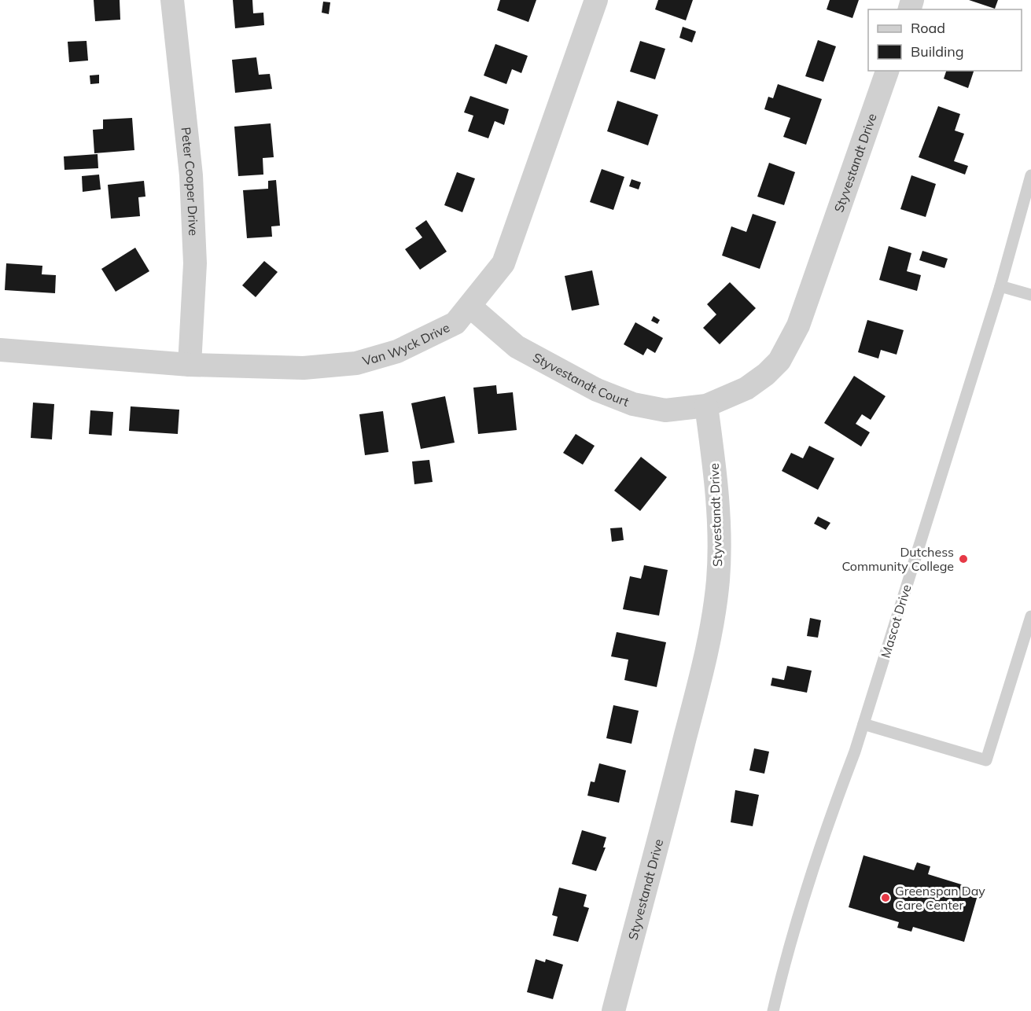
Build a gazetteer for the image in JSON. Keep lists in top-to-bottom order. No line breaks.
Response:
{"streets":{"street":["Styvestandt Drive","Peter Cooper Drive","Van Wyck Drive","Styvestandt Court"],"lane":["Mascot Drive"]},"crossings":[["Styvestandt Drive","Styvestandt Court"],["Peter Cooper Drive","Van Wyck Drive"],["Van Wyck Drive","Styvestandt Court"]],"places":["Dutchess Community College","Greenspan Day Care Center"],"legend":["Road","Building"]}
